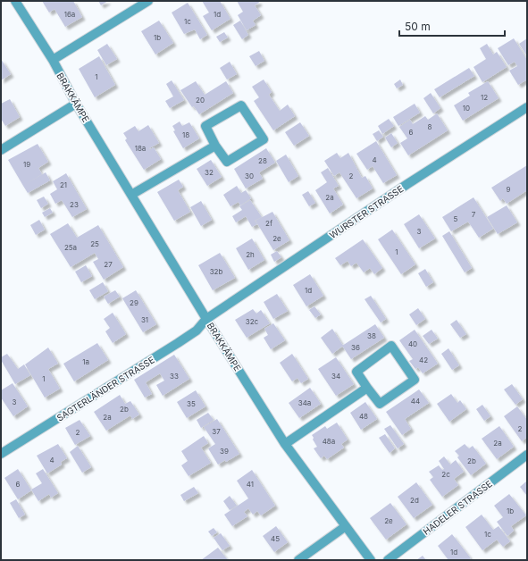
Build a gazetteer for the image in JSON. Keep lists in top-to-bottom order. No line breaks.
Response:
{"streets":{"street":["BRAKKÄMPE","WURSTER STRASSE","SAGTERLÄNDER STRASSE","HADELER STRASSE"]},"crossings":[["BRAKKÄMPE","WURSTER STRASSE"],["BRAKKÄMPE","SAGTERLÄNDER STRASSE"],["WURSTER STRASSE","SAGTERLÄNDER STRASSE"]],"house_numbers":["16a","1d","1c","1b","1","12","20","10","8","6","18","18a","4","28","19","32","30","2","21","9","2a","23","7","5","2f","3","2e","25","25a","1","2h","27","32b","1d","29","31","32c","38","40","36","42","1a","33","34","1","44","3","34a","35","2b","48","2a","2","37","2","48a","2a","39","4","2b","2c","6","41","2d","1b","2e","1c","45","1d"],"scale_bar":"50 m"}
